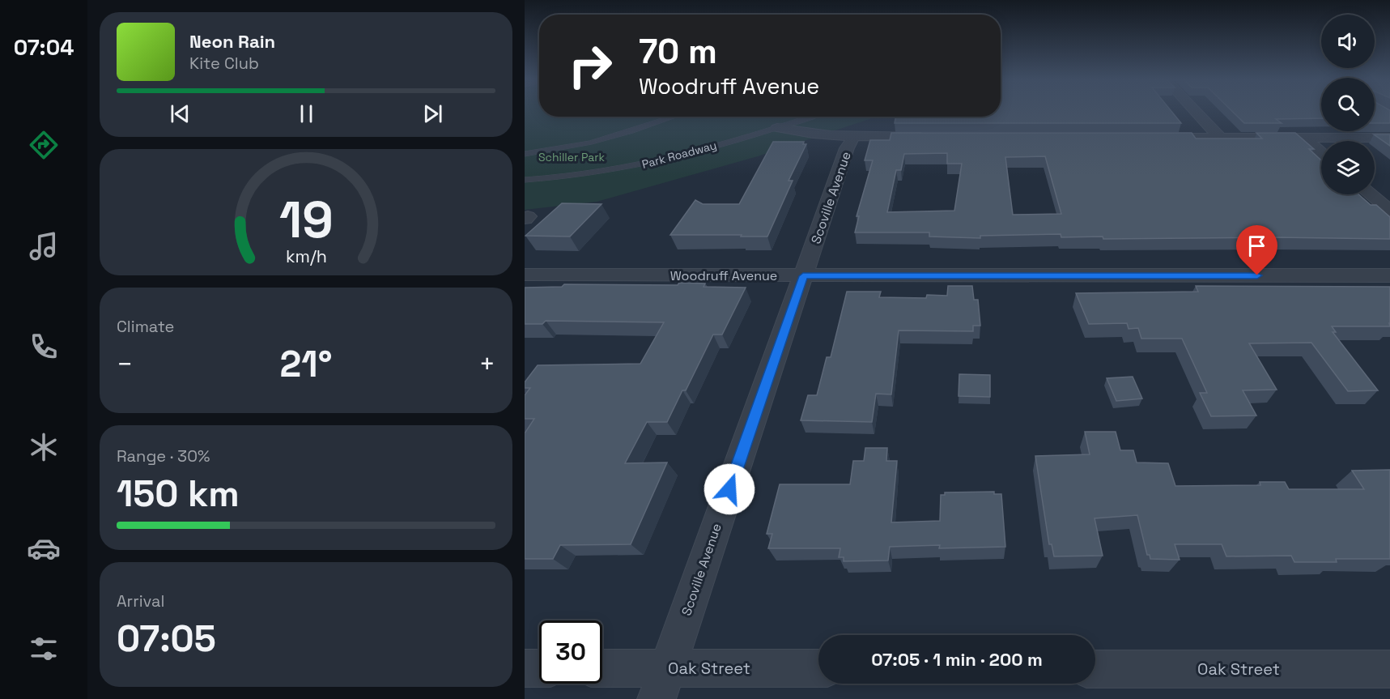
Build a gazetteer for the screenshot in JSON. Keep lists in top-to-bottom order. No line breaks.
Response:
{"streets":{"street":["Scoville Avenue","Woodruff Avenue","Oak Street"],"lane":["Park Roadway"]},"crossings":[["Scoville Avenue","Woodruff Avenue"],["Scoville Avenue","Oak Street"]],"parks":["Schiller Park"],"page":{"tabs":"07:04","turn":["70 m","Woodruff Avenue"],"song":["Neon Rain","Kite Club"],"tile":["Climate",["Range · 30%","150 km"],["Arrival","07:05"]],"heat":["−","21°","+"],"limit":"30","trip":"07:05 · 1 min · 200 m","gauge":["19","km/h"]}}
